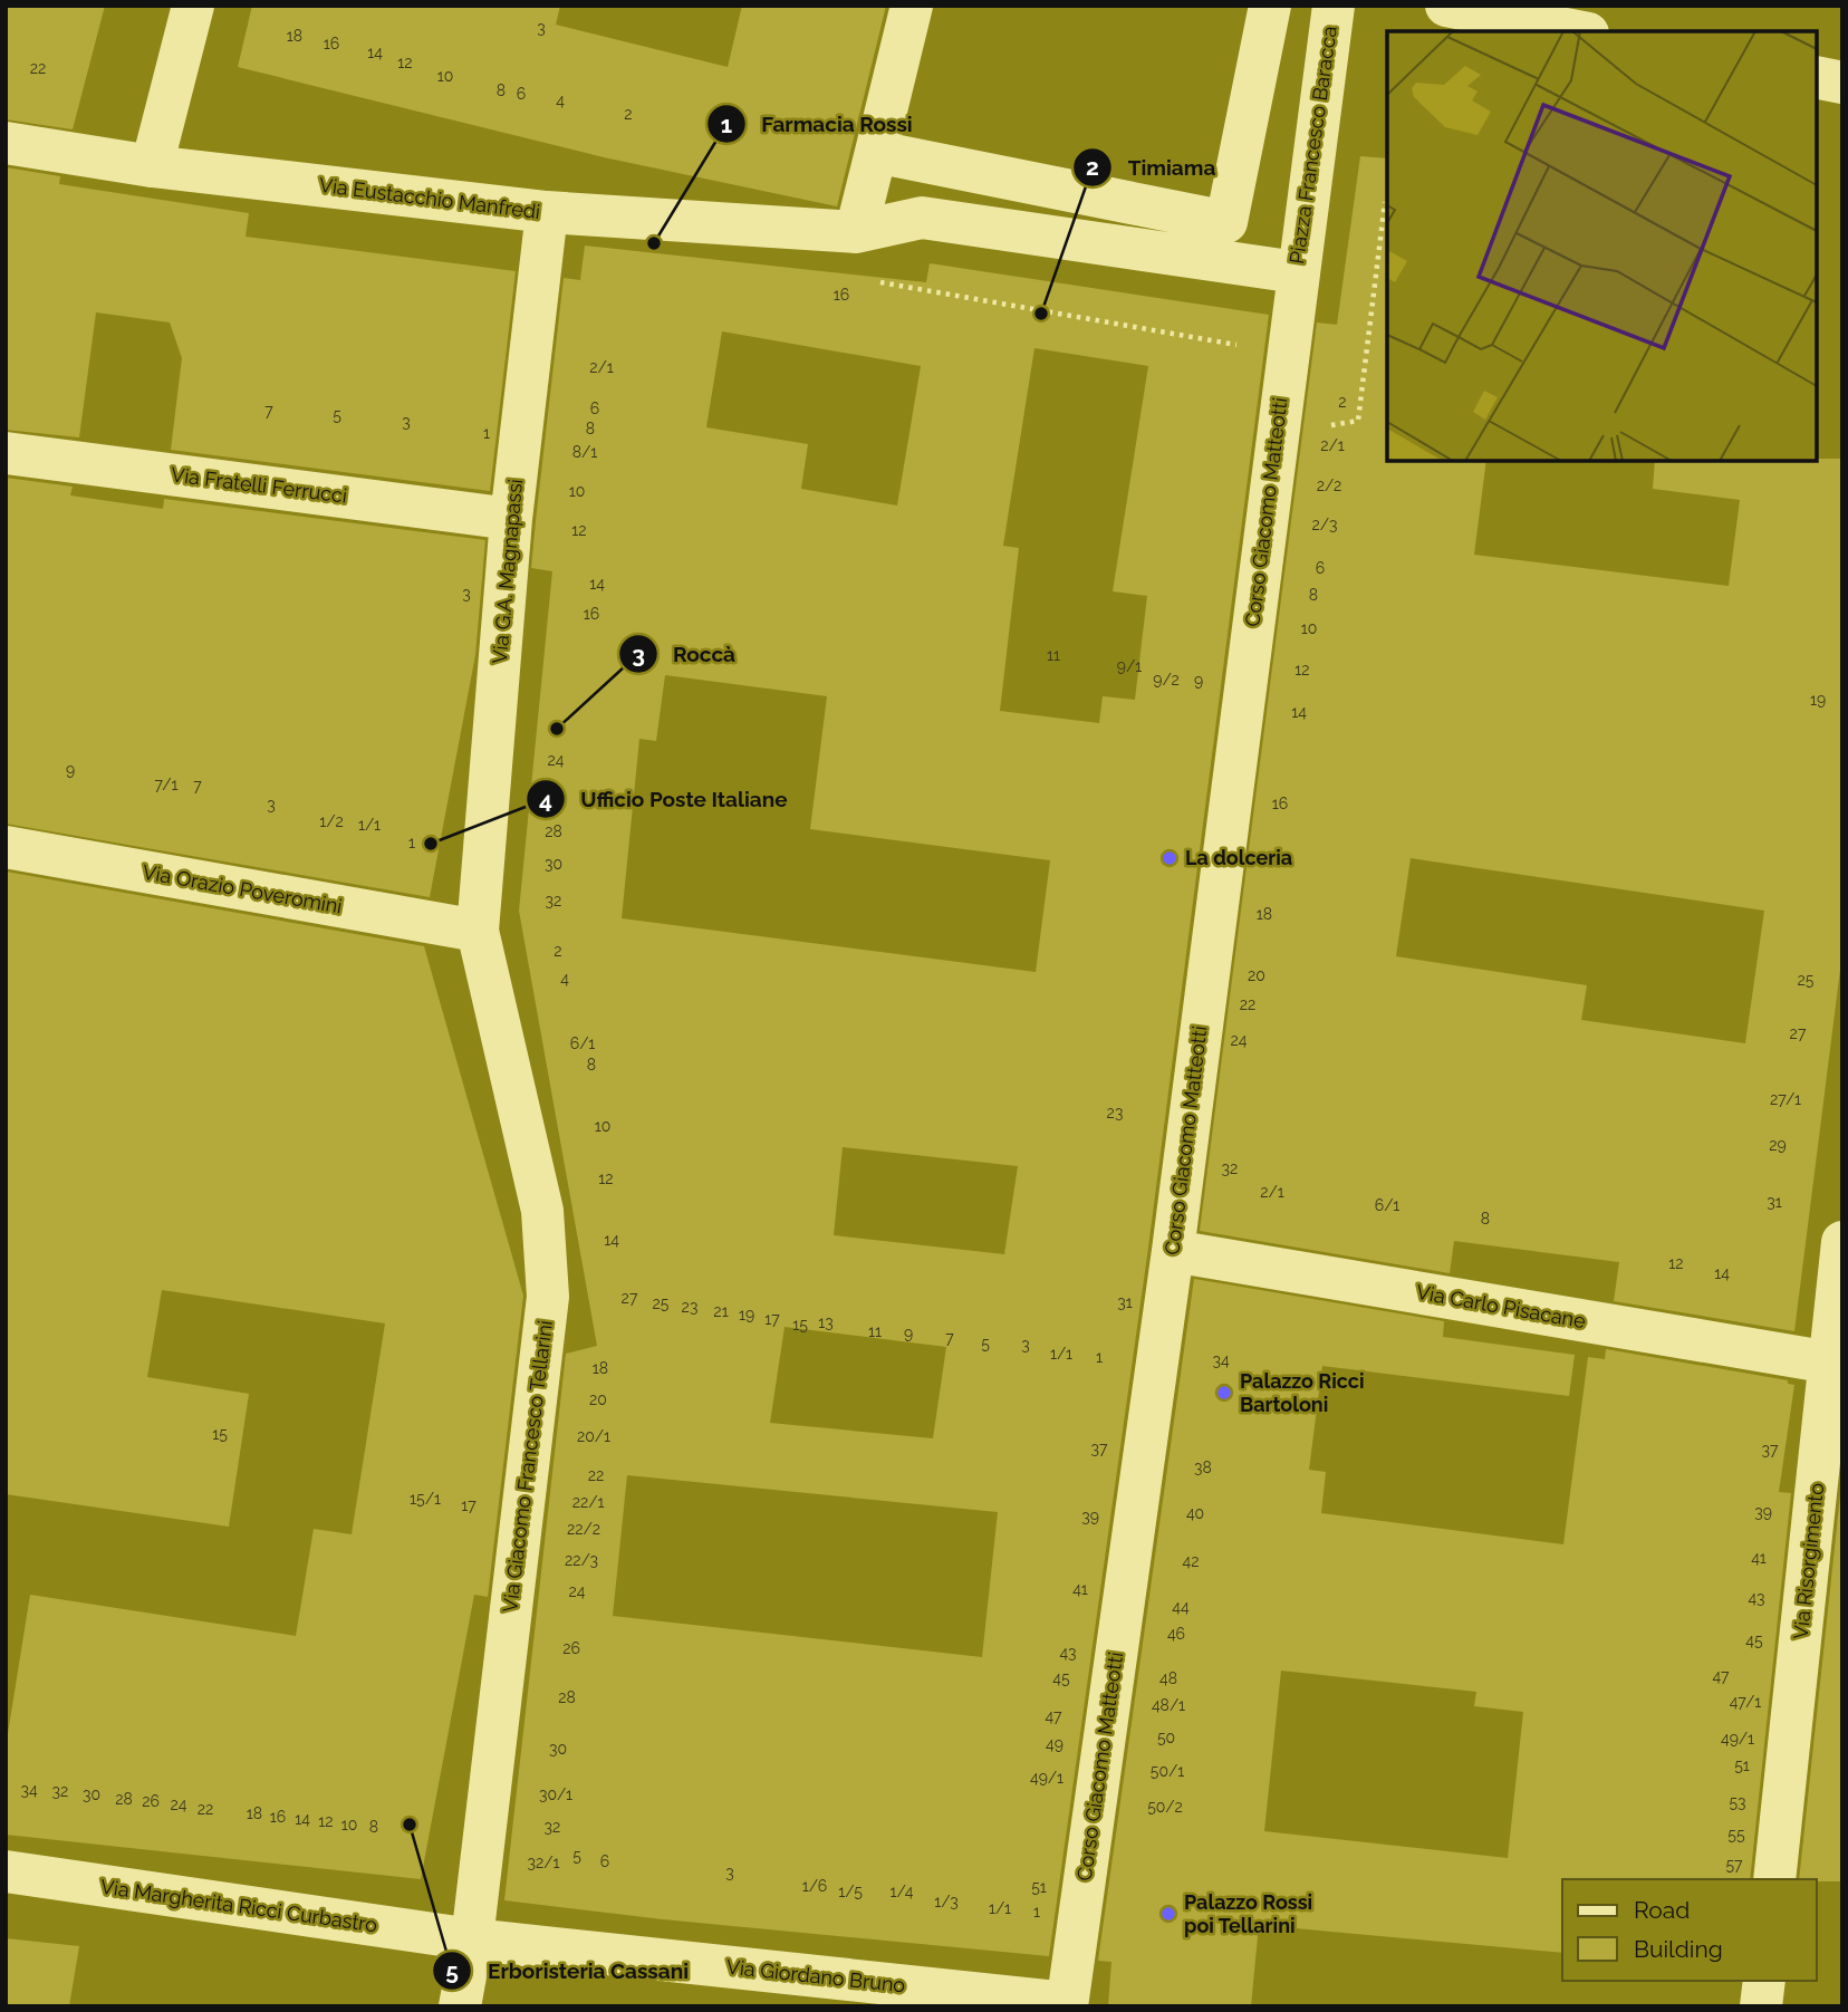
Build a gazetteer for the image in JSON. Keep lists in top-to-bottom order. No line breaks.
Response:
{"streets":{"street":["Piazza Francesco Baracca","Via Eustacchio Manfredi","Via Fratelli Ferrucci","Corso Giacomo Matteotti","Via G.A. Magnapassi","Via Orazio Poveromini","Via Carlo Pisacane","Via Giacomo Francesco Tellarini","Via Risorgimento","Via Margherita Ricci Curbastro","Via Giordano Bruno"]},"crossings":[["Piazza Francesco Baracca","Via Eustacchio Manfredi"],["Piazza Francesco Baracca","Corso Giacomo Matteotti"],["Via Eustacchio Manfredi","Via G.A. Magnapassi"],["Via Fratelli Ferrucci","Via G.A. Magnapassi"],["Corso Giacomo Matteotti","Via Carlo Pisacane"],["Corso Giacomo Matteotti","Via Giordano Bruno"],["Via G.A. Magnapassi","Via Orazio Poveromini"],["Via G.A. Magnapassi","Via Giacomo Francesco Tellarini"],["Via Orazio Poveromini","Via Giacomo Francesco Tellarini"],["Via Carlo Pisacane","Via Risorgimento"],["Via Giacomo Francesco Tellarini","Via Margherita Ricci Curbastro"],["Via Giacomo Francesco Tellarini","Via Giordano Bruno"],["Via Margherita Ricci Curbastro","Via Giordano Bruno"]],"places":["Farmacia Rossi","Timiama","Roccà","Ufficio Poste Italiane","La dolceria","Palazzo Ricci Bartoloni","Erboristeria Cassani","Palazzo Rossi poi Tellarini"],"house_numbers":["3","18","16","14","12","22","10","8","6","4","2","16","2/1","2","6","7","5","3","8","1","2/1","8/1","2/2","10","2/3","12","6","14","3","8","16","10","11","9/1","12","9/2","9","19","14","24","9","7/1","7","16","3","1/2","1/1","28","1","30","32","18","2","20","4","25","22","27","24","6/1","8","27/1","23","10","29","32","12","2/1","31","6/1","8","14","12","14","27","31","25","23","21","19","17","13","15","11","9","7","5","3","1/1","1","34","18","20","15","20/1","37","37","38","22","15/1","22/1","17","39","40","39","22/2","41","22/3","42","41","24","43","44","46","45","26","43","47","45","48","28","47/1","48/1","47","50","49/1","49","30","51","50/1","49/1","34","32","30","30/1","28","26","53","24","50/2","22","18","16","14","12","10","8","32","55","5","6","32/1","57","3","1/6","51","1/5","1/4","1/3","1/1","1"],"legend":["Road","Building"]}
